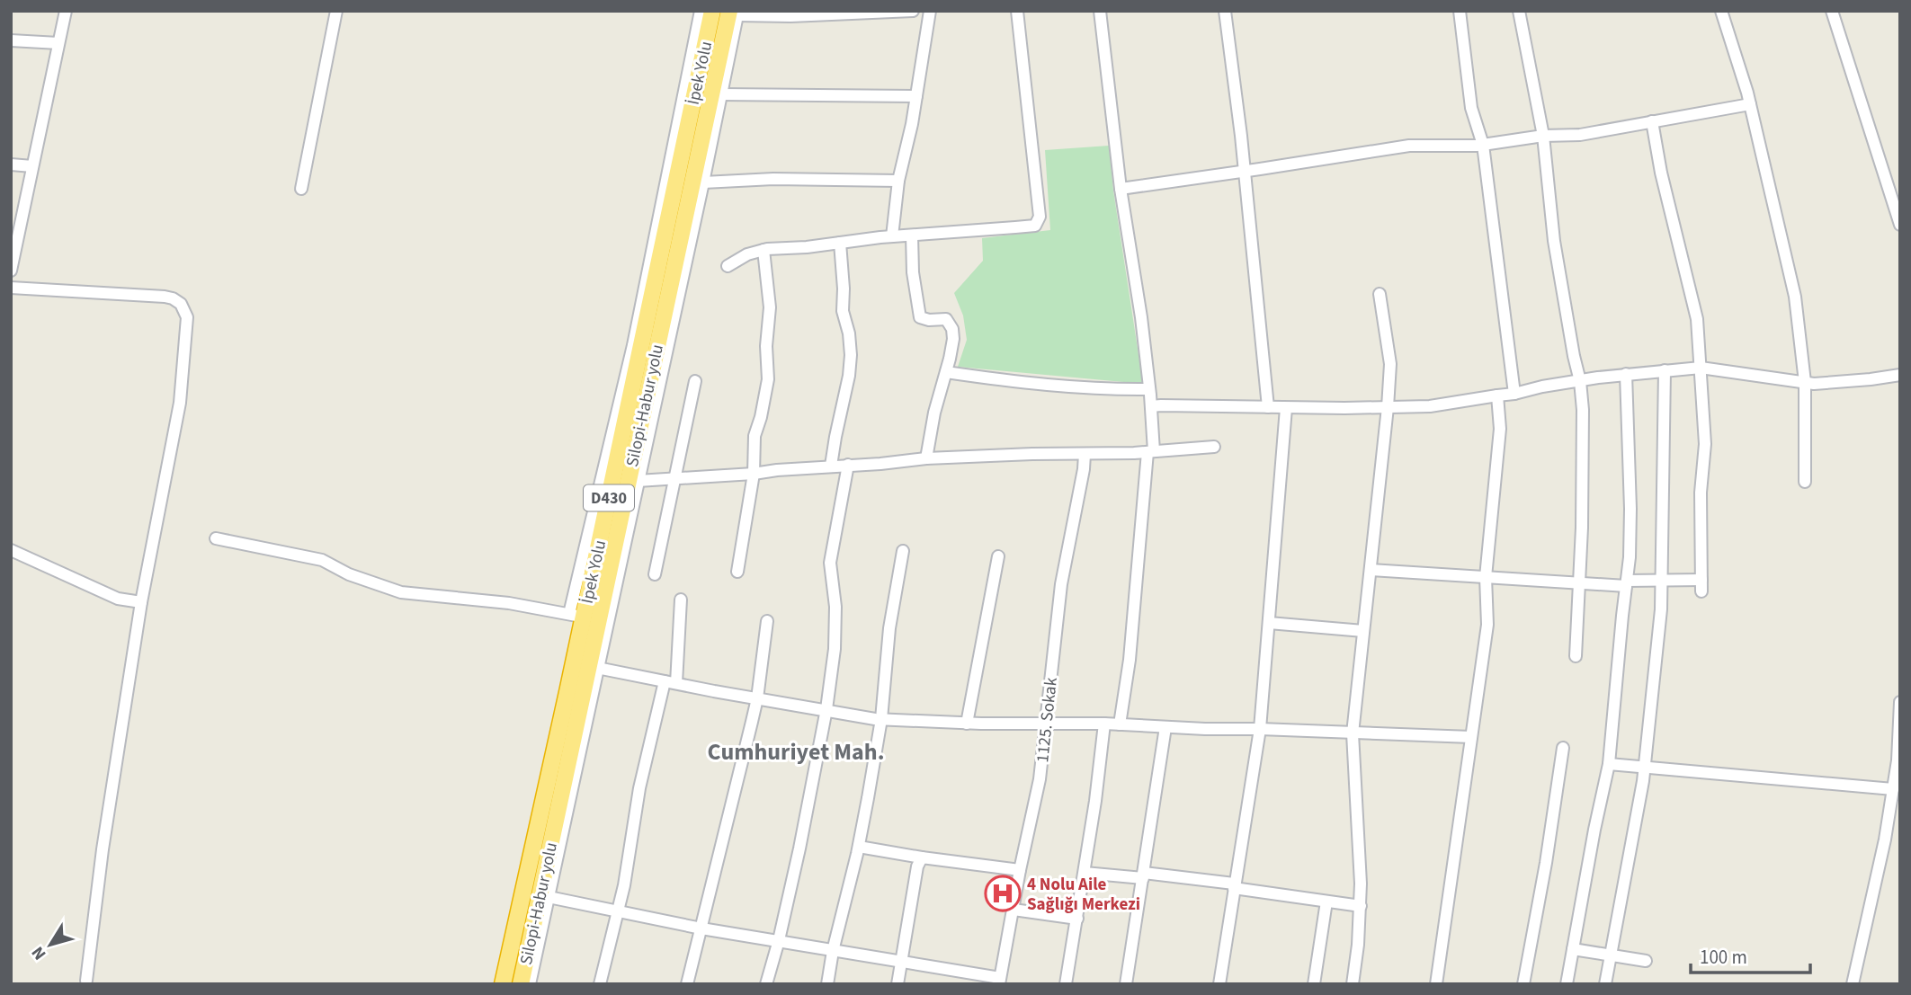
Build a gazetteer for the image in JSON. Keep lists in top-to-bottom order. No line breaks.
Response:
{"streets":{"highway":["İpek Yolu","Silopi-Habur yolu","D430"],"street":["1125. Sokak"]},"crossings":[["İpek Yolu","Silopi-Habur yolu"]],"districts":["Cumhuriyet Mah."],"places":{"hospital":["4 Nolu Aile Sağlığı Merkezi"]},"scale_bar":"100 m","north":"bottom left"}
